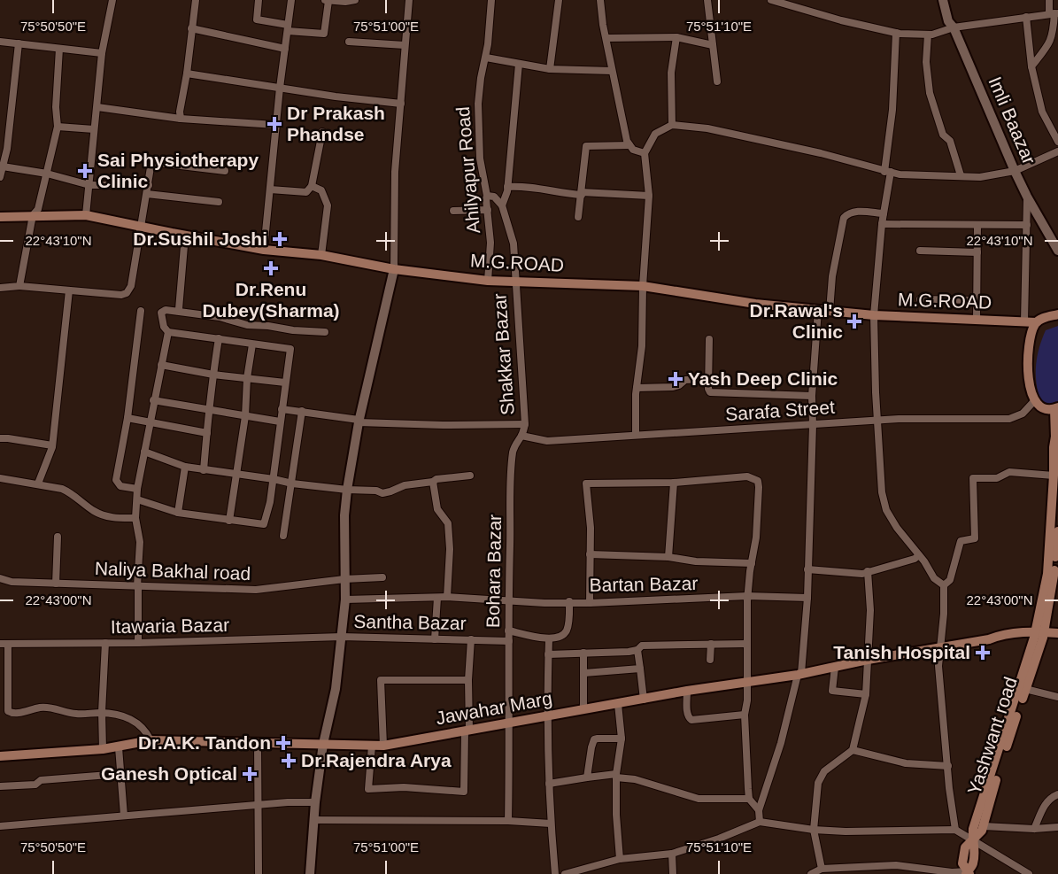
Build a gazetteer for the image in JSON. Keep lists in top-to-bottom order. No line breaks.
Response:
{"streets":{"main road":["M.G.ROAD","Jawahar Marg","Yashwant road"],"street":["Imli Baazar","Ahilyapur Road","Shakkar Bazar","Sarafa Street","Naliya Bakhal road","Bohara Bazar","Bartan Bazar","Santha Bazar","Itawaria Bazar"]},"crossings":[["Ahilyapur Road","M.G.ROAD"],["M.G.ROAD","Shakkar Bazar"],["Shakkar Bazar","Bohara Bazar"],["Sarafa Street","Bohara Bazar"],["Bohara Bazar","Bartan Bazar"],["Bohara Bazar","Santha Bazar"],["Bohara Bazar","Jawahar Marg"],["Santha Bazar","Itawaria Bazar"],["Jawahar Marg","Yashwant road"]],"places":{"health":["Dr Prakash Phandse","Sai Physiotherapy Clinic","Dr.Sushil Joshi","Dr.Renu Dubey(Sharma)","Dr.Rawal's Clinic","Yash Deep Clinic","Tanish Hospital","Dr.A.K. Tandon","Dr.Rajendra Arya","Ganesh Optical"]},"coordinates":["75°50'50\"E","75°51'00\"E","75°51'10\"E","22°43'10\"N","22°43'00\"N"]}
